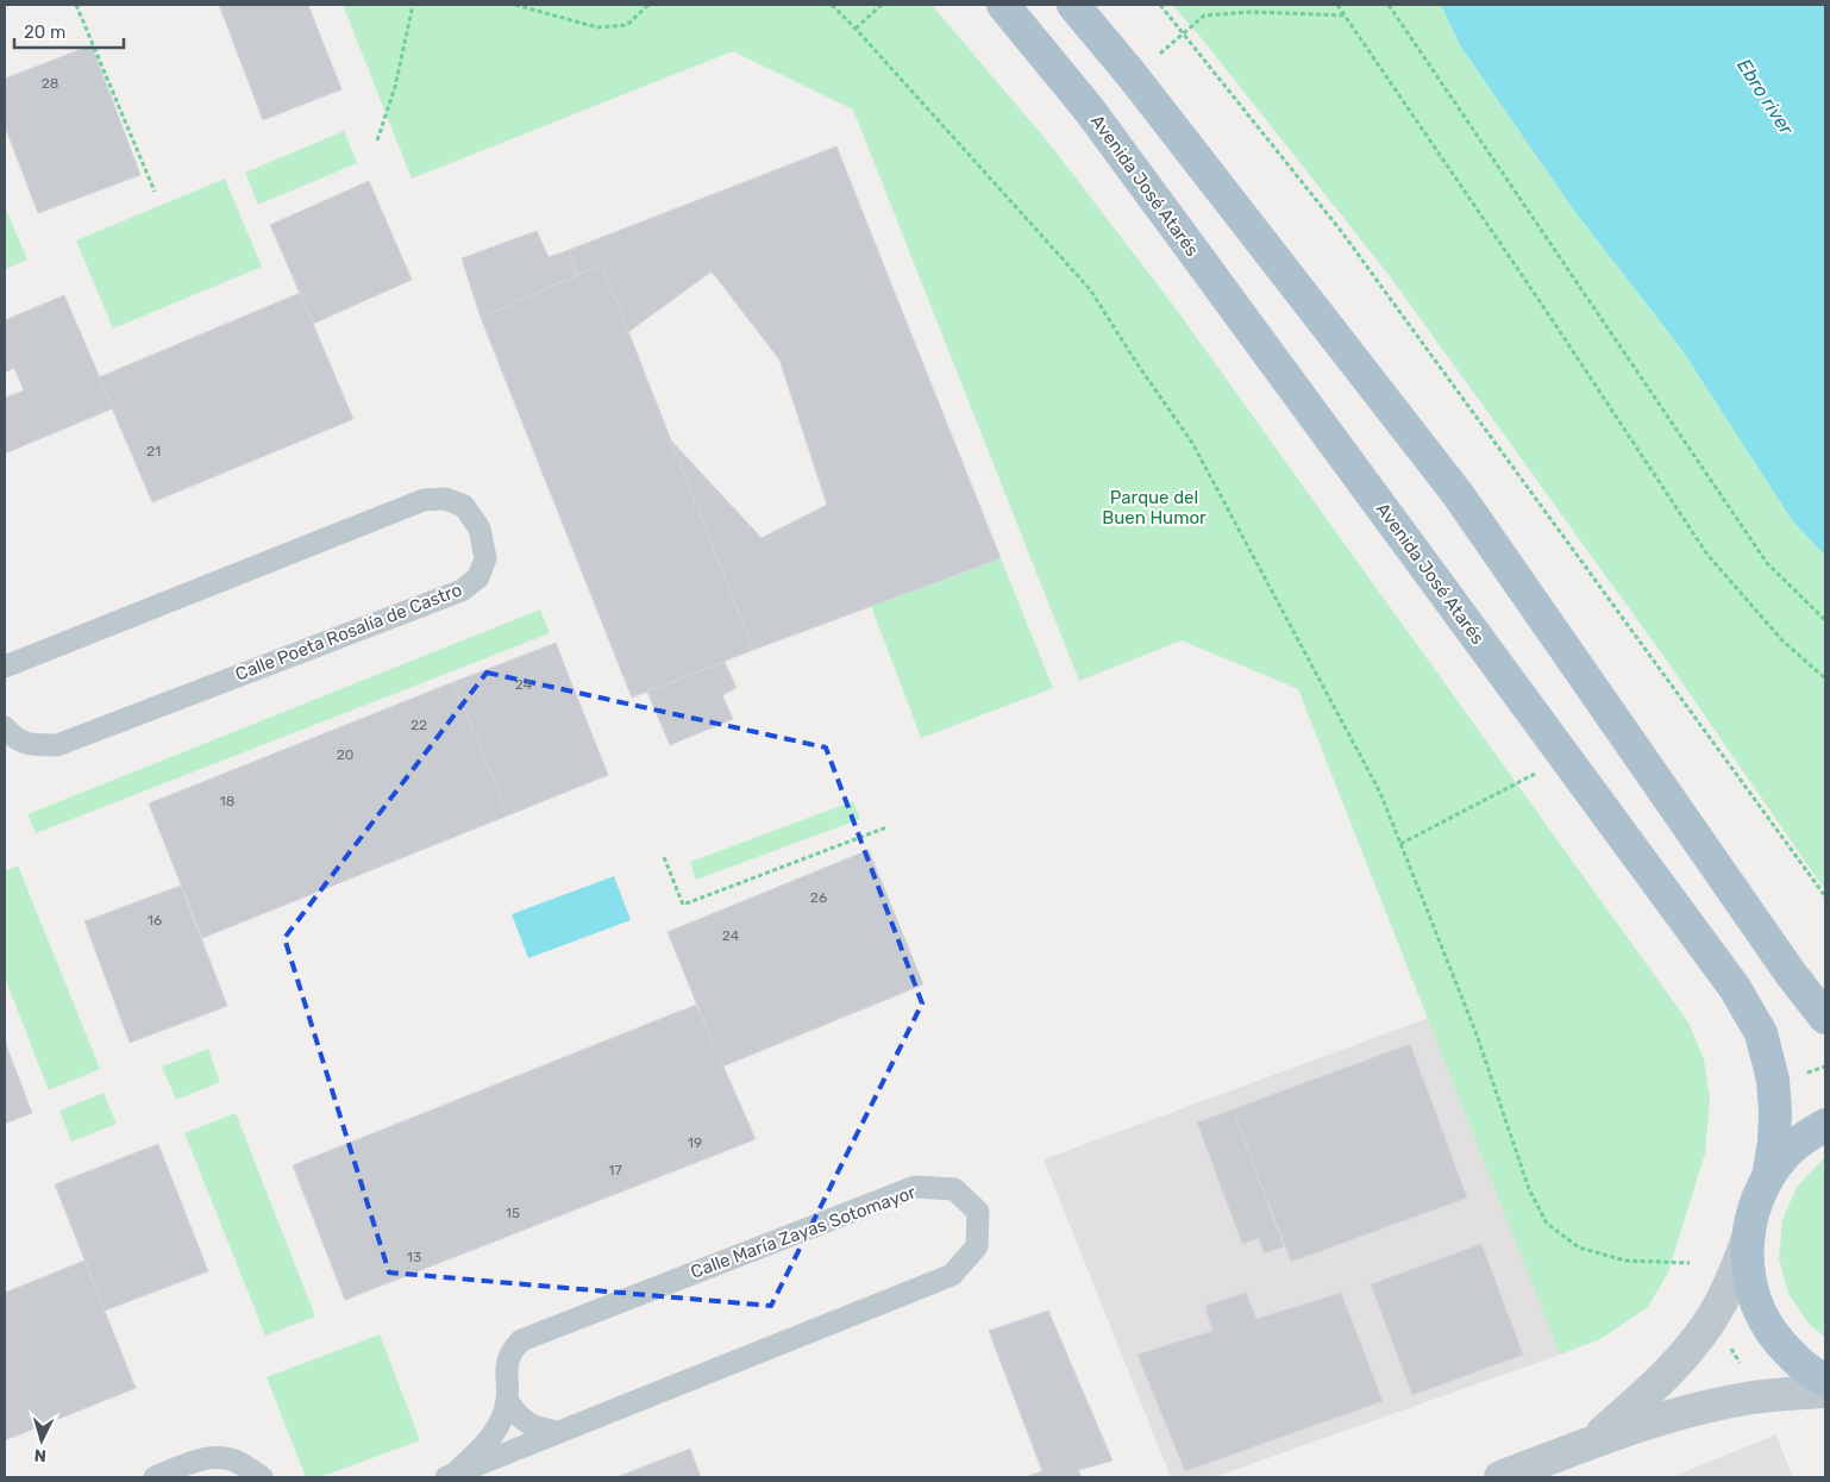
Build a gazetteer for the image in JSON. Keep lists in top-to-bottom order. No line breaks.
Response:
{"streets":{"main road":["Avenida José Atarés"],"lane":["Calle Poeta Rosalía de Castro","Calle María Zayas Sotomayor"]},"water":["Ebro river"],"parks":["Parque del Buen Humor"],"house_numbers":["28","21","24","22","20","18","26","16","24","19","17","15","13"],"scale_bar":"20 m","north":"bottom"}
